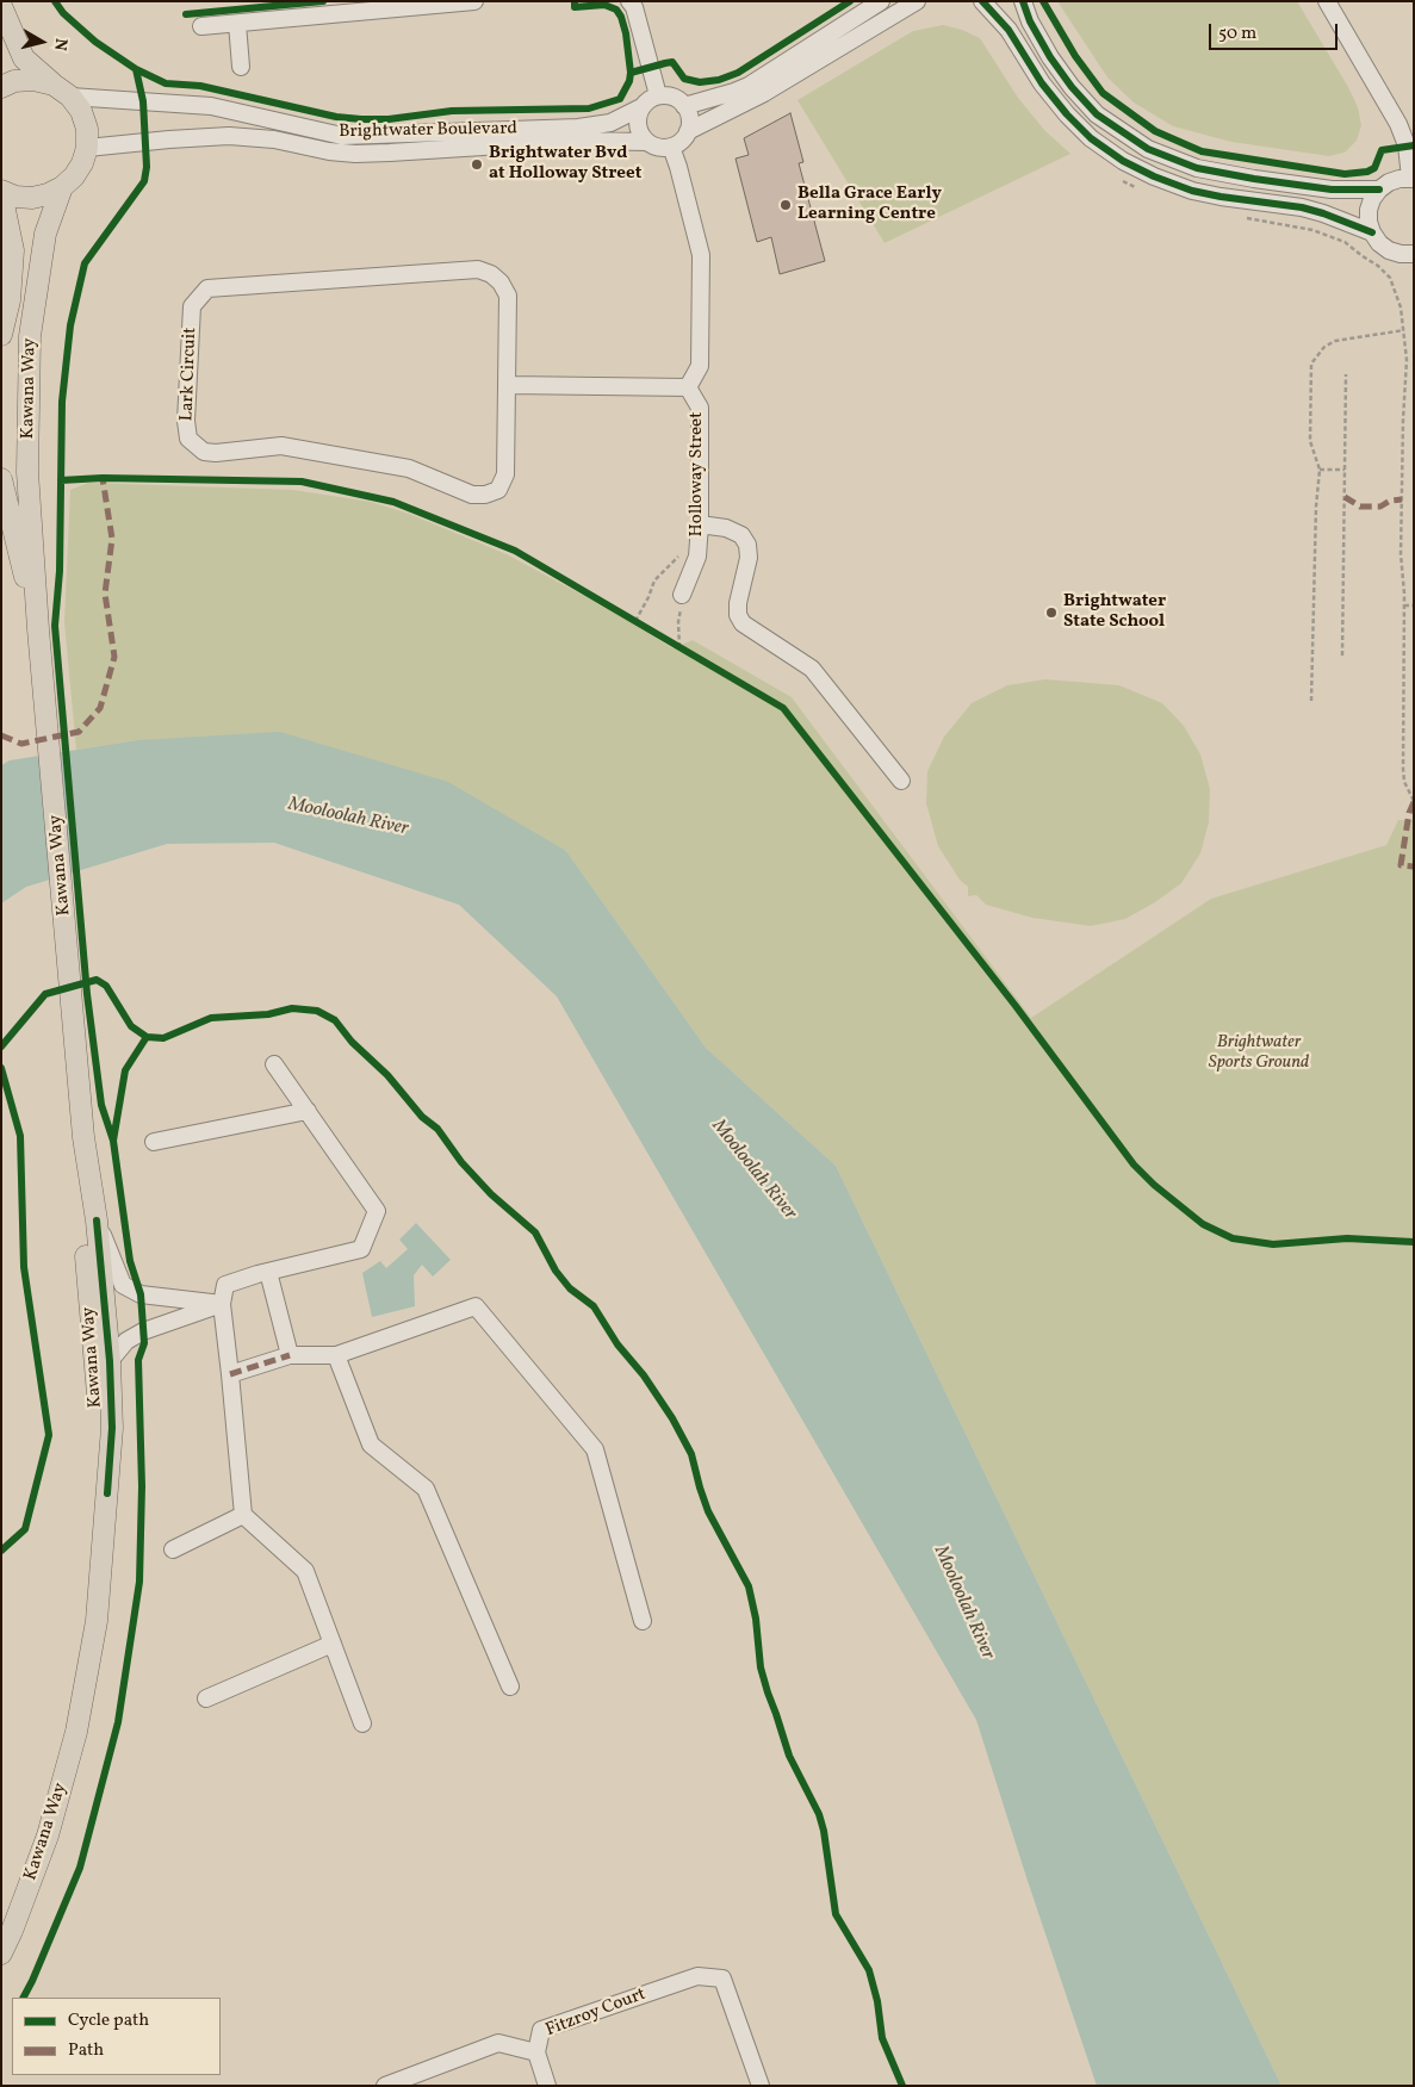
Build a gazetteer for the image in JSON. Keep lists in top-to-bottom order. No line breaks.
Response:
{"streets":{"main road":["Kawana Way"],"street":["Brightwater Boulevard","Lark Circuit","Holloway Street","Fitzroy Court"]},"crossings":[["Brightwater Boulevard","Holloway Street"]],"water":["Mooloolah River"],"parks":["Brightwater Sports Ground"],"places":["Brightwater Bvd at Holloway Street","Bella Grace Early Learning Centre","Brightwater State School"],"legend":["Cycle path","Path"],"scale_bar":"50 m","north":"right"}
